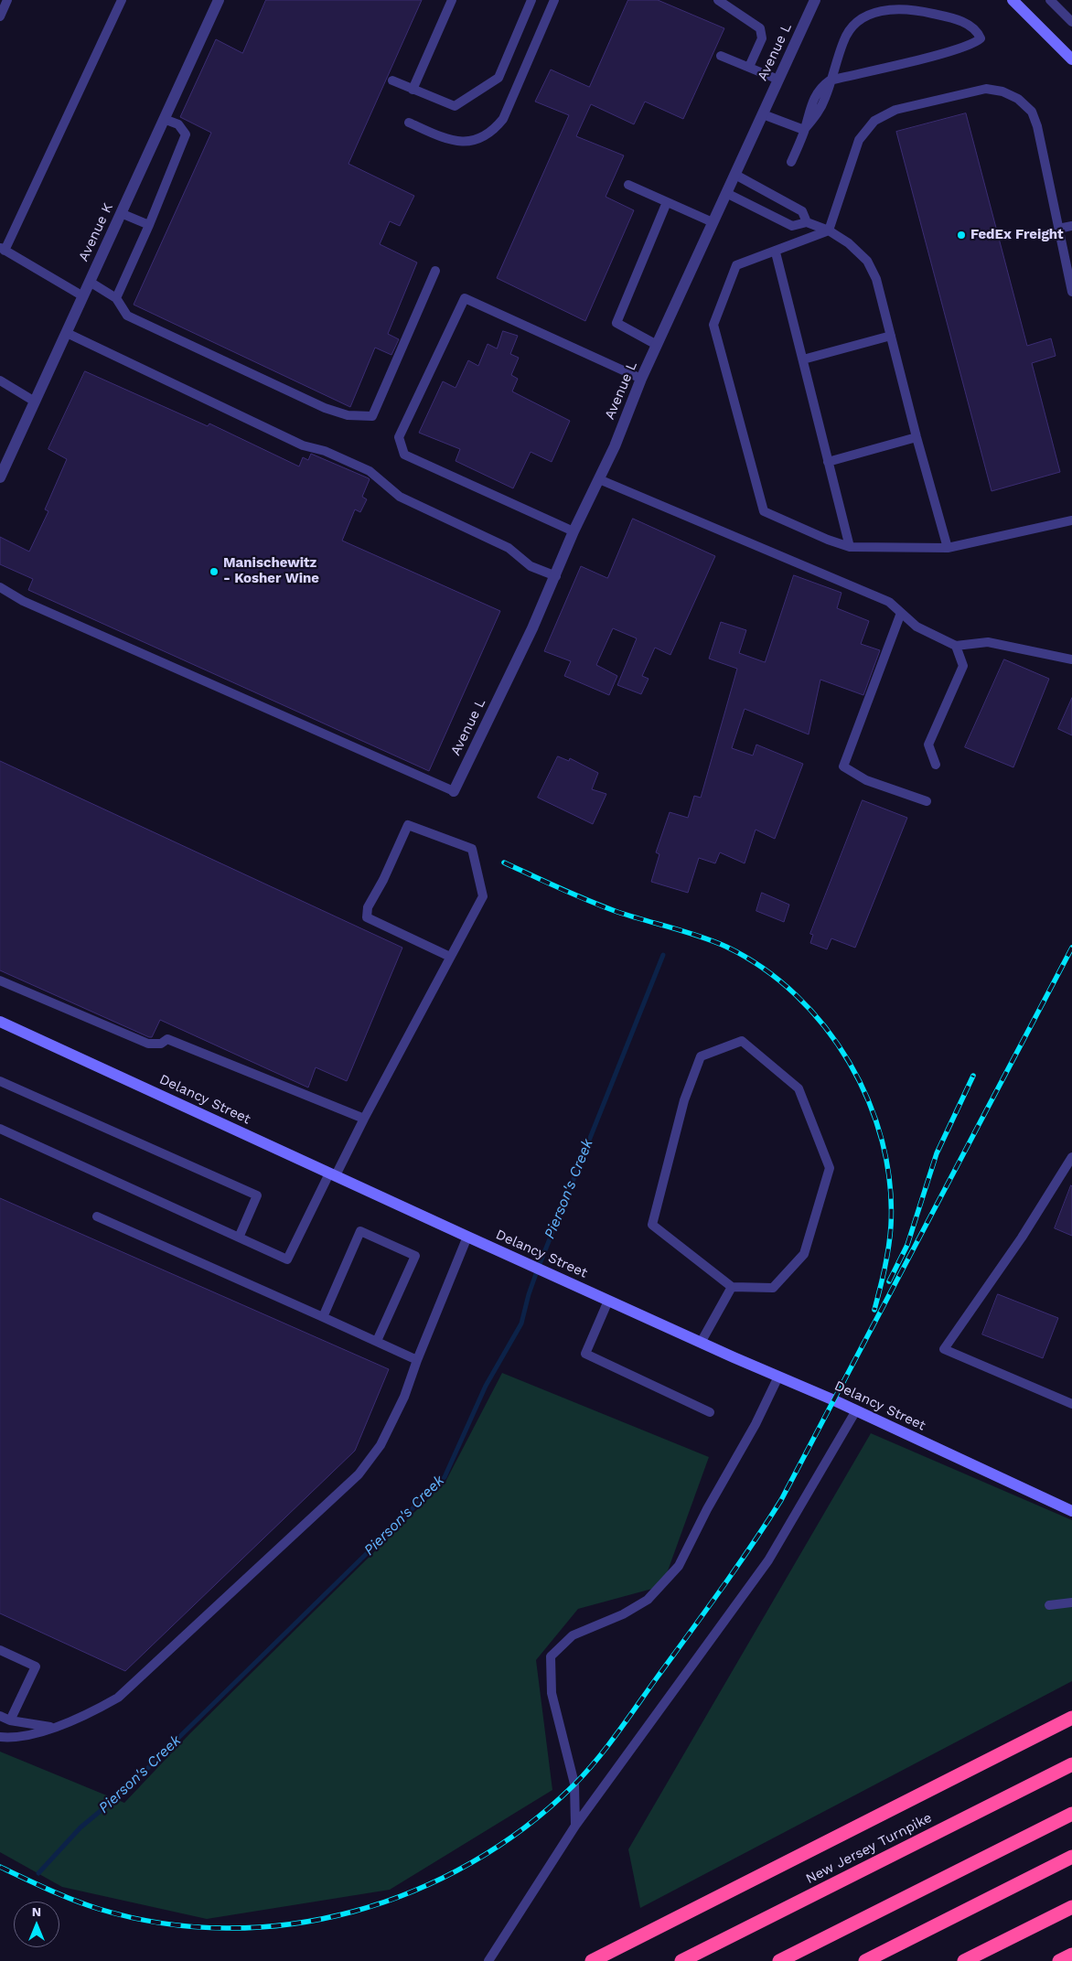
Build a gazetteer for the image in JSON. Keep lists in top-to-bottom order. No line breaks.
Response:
{"streets":{"highway":["New Jersey Turnpike"],"street":["Avenue L","Avenue K","Delancy Street"]},"water":["Pierson's Creek"],"places":["FedEx Freight","Manischewitz - Kosher Wine"],"north":"top"}
